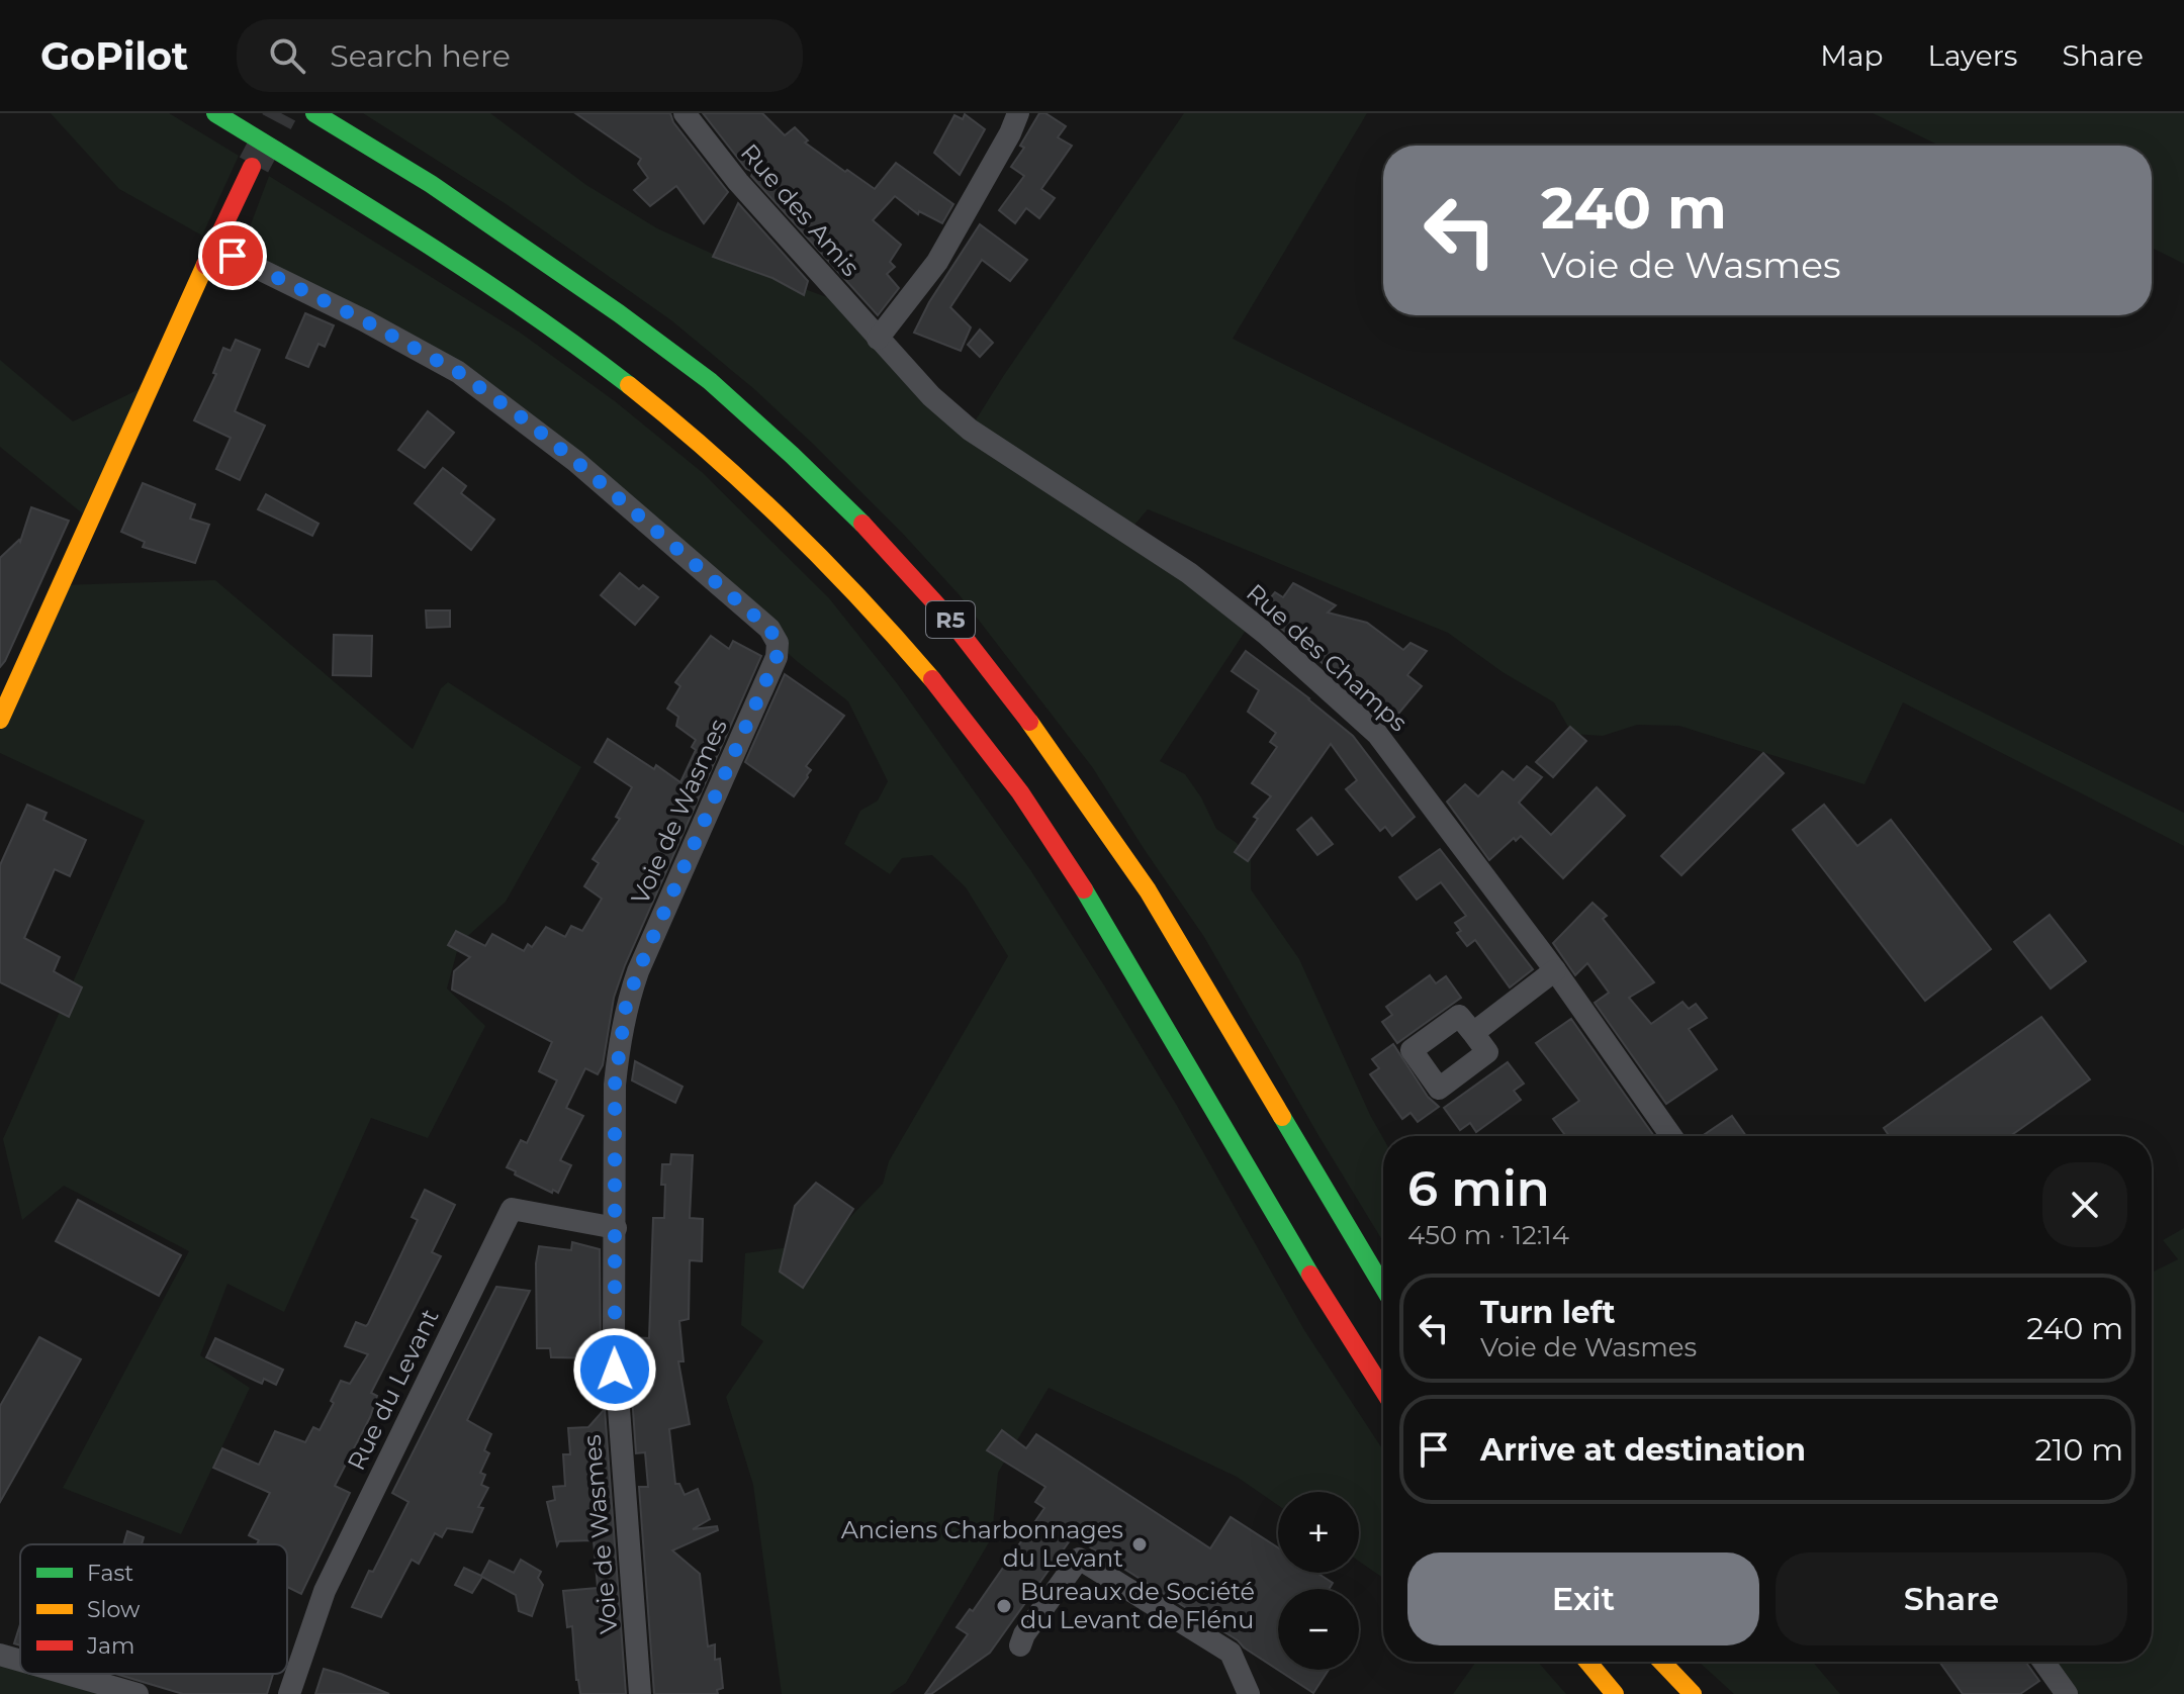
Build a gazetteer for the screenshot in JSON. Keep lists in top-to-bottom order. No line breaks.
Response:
{"streets":{"main road":["R5"],"street":["Rue des Amis","Rue des Champs","Voie de Wasmes","Rue du Levant"]},"crossings":[["Rue des Amis","Rue des Champs"],["Voie de Wasmes","Rue du Levant"]],"places":["Anciens Charbonnages du Levant","Bureaux de Société du Levant de Flénu"],"legend":["Fast","Slow","Jam"],"page":{"header":"GoPilot","search":"Search here","nav":["Map","Layers","Share"],"turn":["240 m","Voie de Wasmes"],"heading":["6 min","450 m · 12:14"],"list":[{"name":"Turn left","note":"Voie de Wasmes","value":"240 m"},{"name":"Arrive at destination","value":"210 m"}],"map_buttons":["+","−"],"buttons":["Exit","Share"]}}
